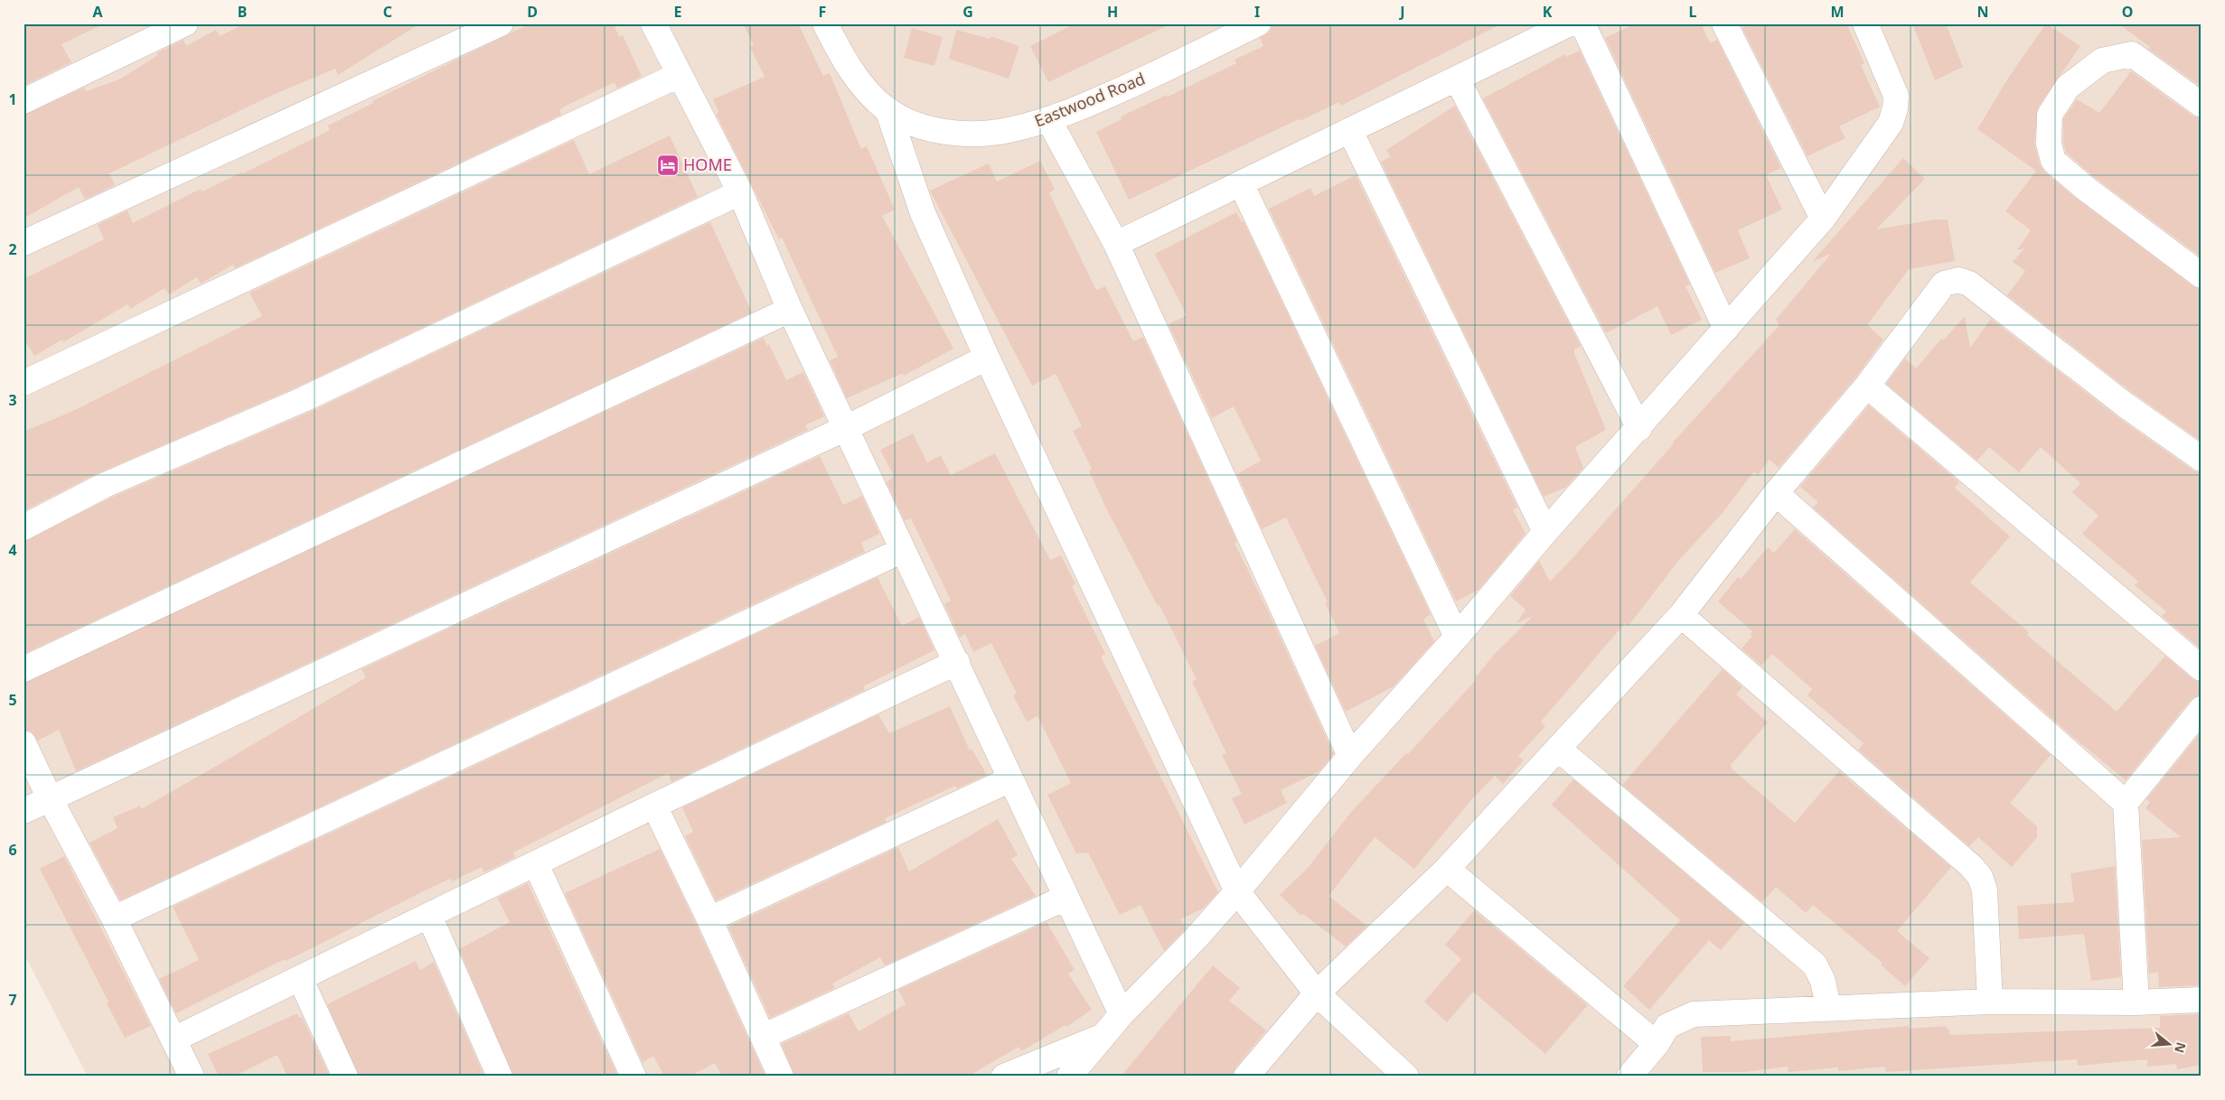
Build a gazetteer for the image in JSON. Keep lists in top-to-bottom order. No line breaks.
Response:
{"streets":{"street":["Eastwood Road"]},"places":{"hotel":["HOME"]},"north":"right","grid":{"columns":["A","B","C","D","E","F","G","H","I","J","K","L","M","N","O"],"rows":["1","2","3","4","5","6","7"]}}
